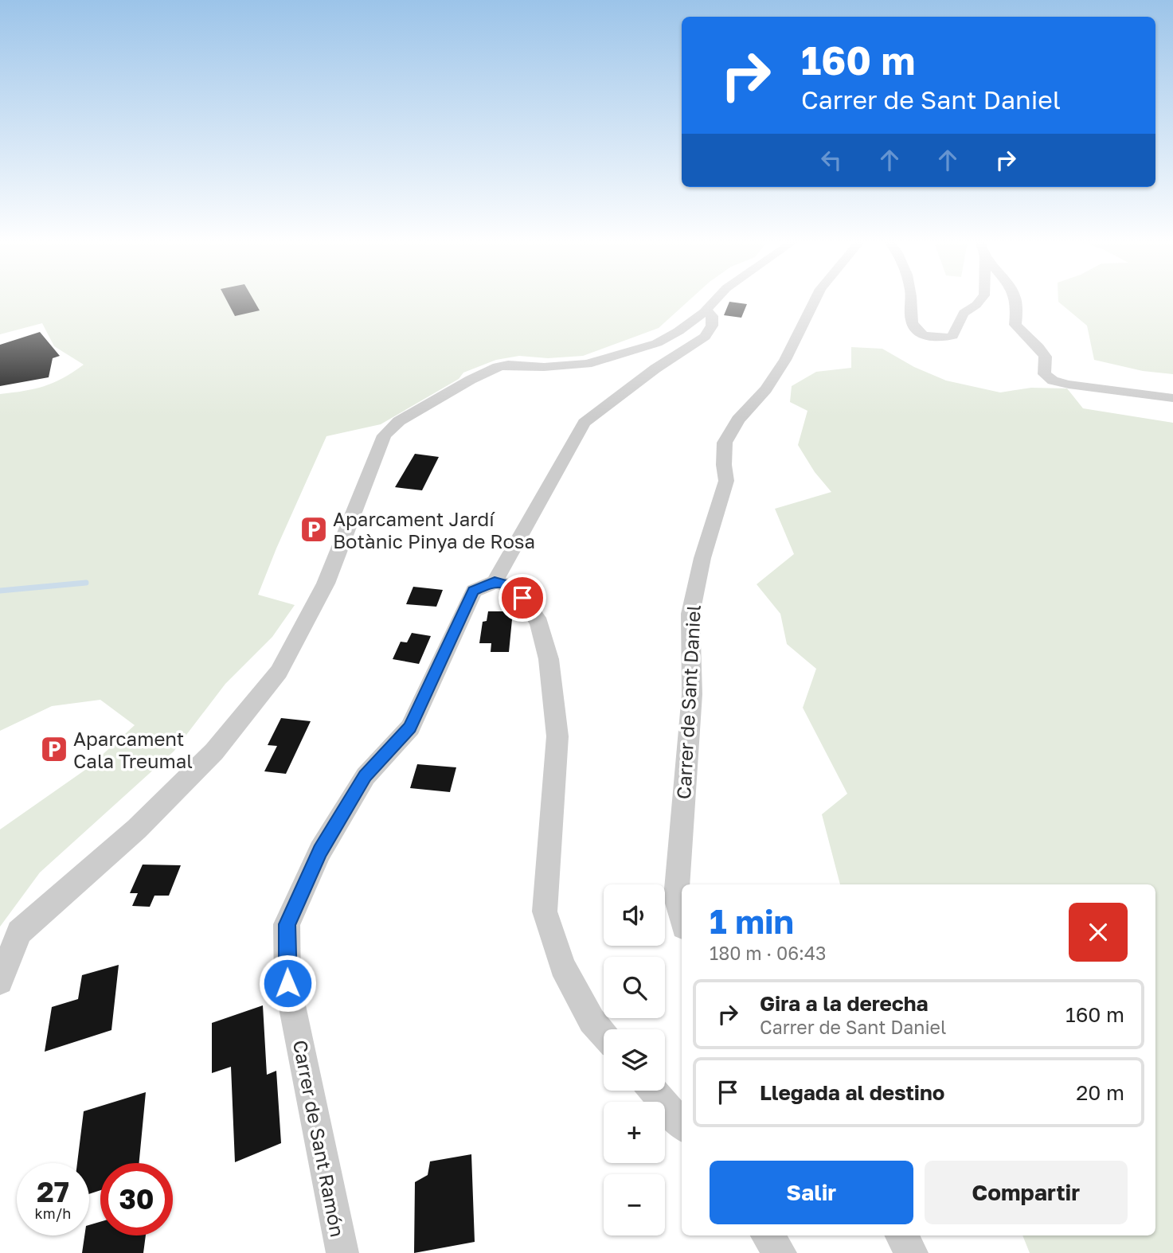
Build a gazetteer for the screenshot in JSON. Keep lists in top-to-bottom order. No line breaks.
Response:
{"streets":{"street":["Carrer de Sant Daniel","Carrer de Sant Ramón"]},"places":{"parking":["Aparcament Jardí Botànic Pinya de Rosa","Aparcament Cala Treumal"]},"page":{"turn":["160 m","Carrer de Sant Daniel"],"map_buttons":["+","−"],"heading":["1 min","180 m · 06:43"],"list":[{"name":"Gira a la derecha","note":"Carrer de Sant Daniel","value":"160 m"},{"name":"Llegada al destino","value":"20 m"}],"buttons":["Salir","Compartir"],"speed":"27 km/h","limit":"30"}}
